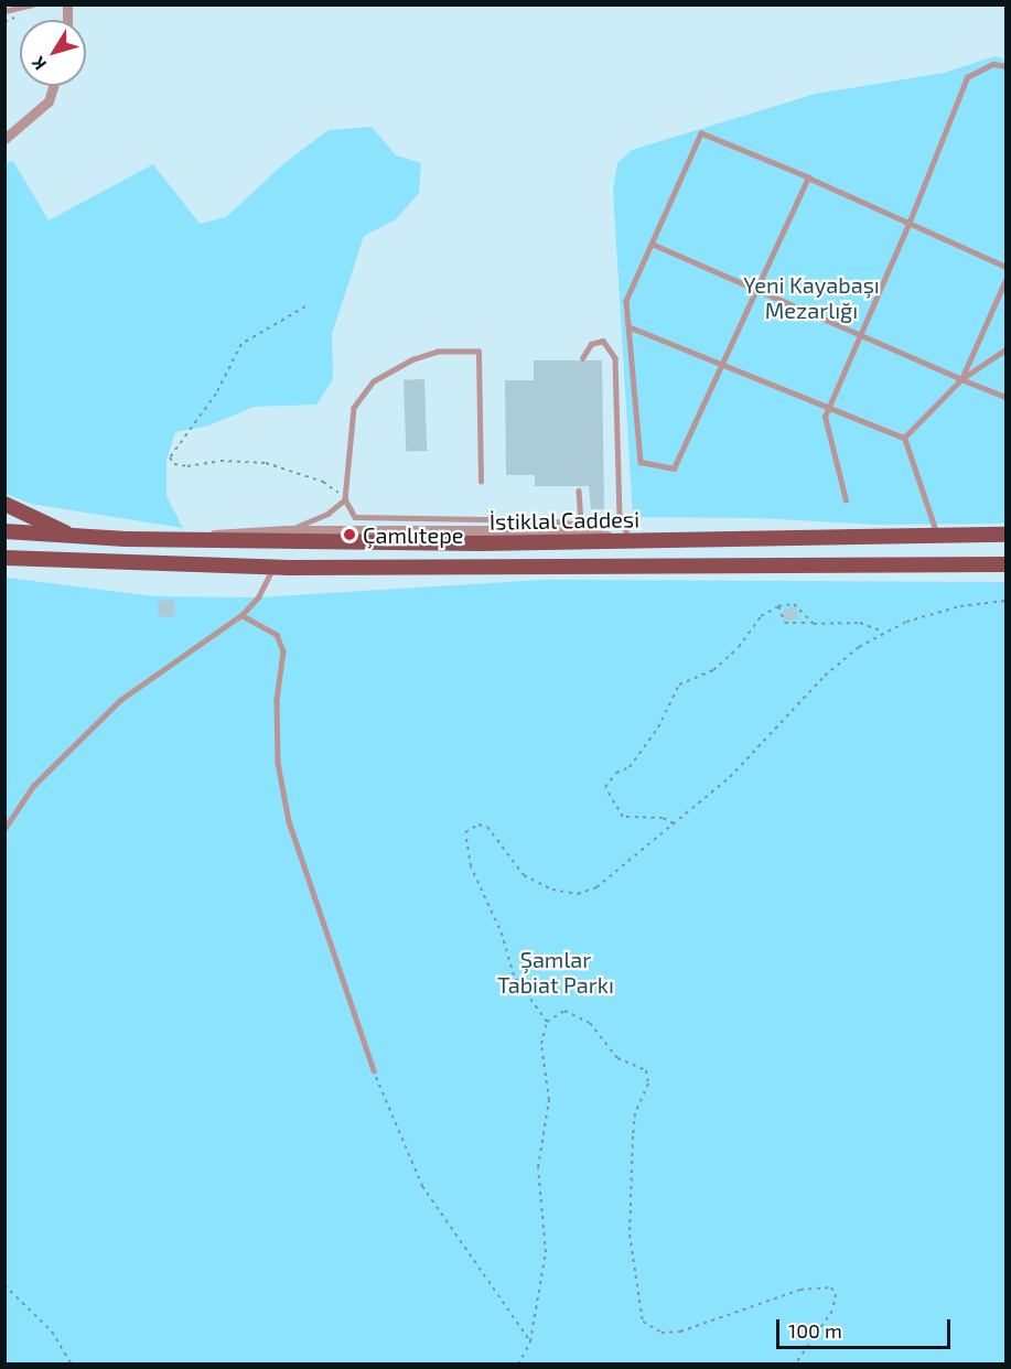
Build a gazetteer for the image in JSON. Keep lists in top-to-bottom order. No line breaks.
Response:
{"streets":{"main road":["İstiklal Caddesi"]},"parks":["Yeni Kayabaşı Mezarlığı","Şamlar Tabiat Parkı"],"places":["Çamlıtepe"],"scale_bar":"100 m","north":"bottom left"}
